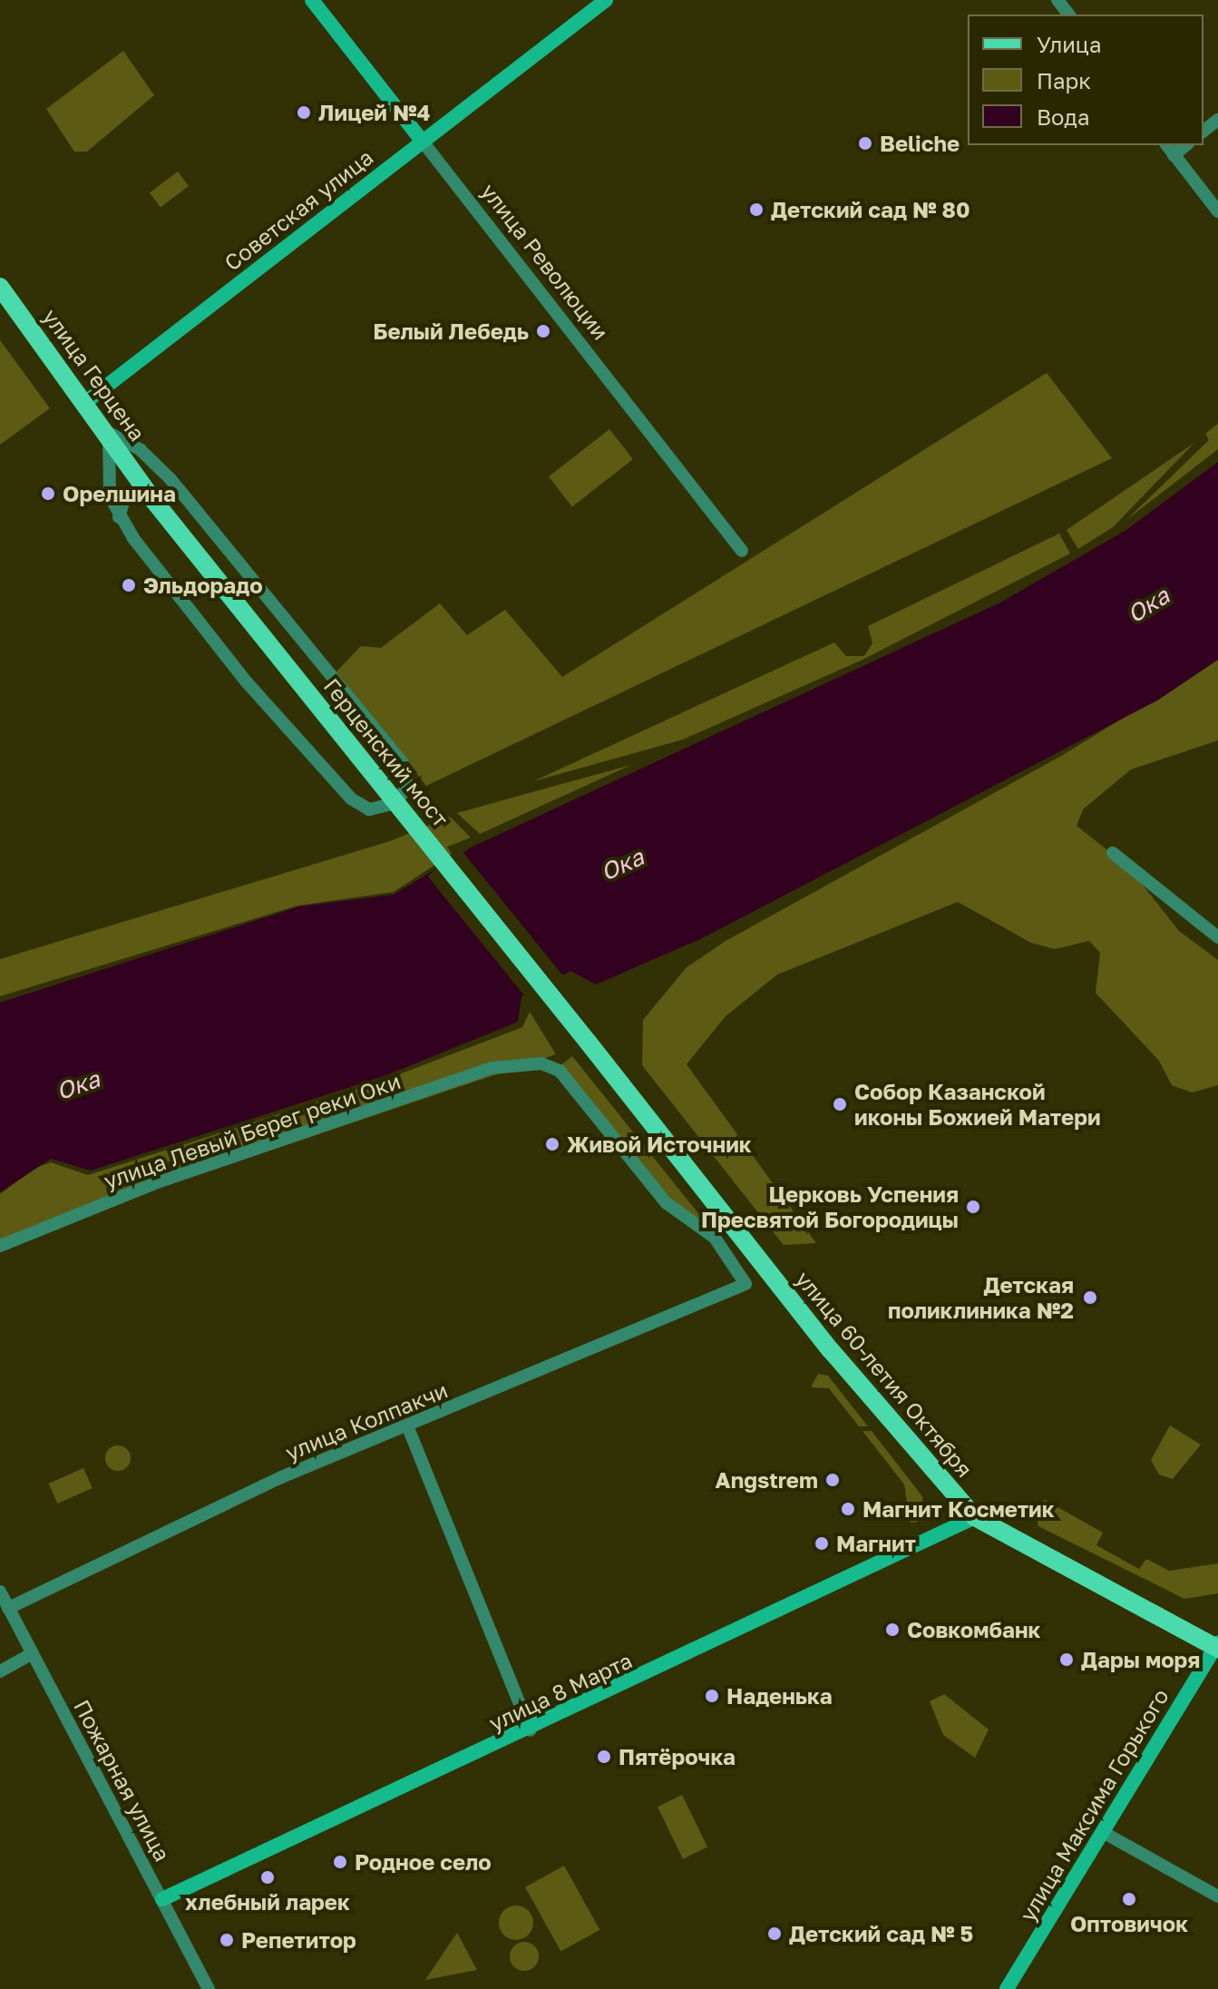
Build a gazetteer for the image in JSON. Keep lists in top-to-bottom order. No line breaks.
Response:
{"streets":{"main road":["улица Герцена","Герценский мост","улица 60-летия Октября"],"street":["Советская улица","улица Революции","улица Левый Берег реки Оки","улица Колпакчи","улица 8 Марта","Пожарная улица","улица Максима Горького"]},"crossings":[["Советская улица","улица Революции"],["Советская улица","улица Герцена"],["улица Герцена","Герценский мост"],["Герценский мост","улица 60-летия Октября"],["улица Левый Берег реки Оки","улица Колпакчи"],["улица 60-летия Октября","улица 8 Марта"],["улица 60-летия Октября","улица Максима Горького"],["улица Колпакчи","Пожарная улица"],["улица 8 Марта","Пожарная улица"]],"water":["Ока"],"places":["Лицей №4","Beliche","Детский сад № 80","Белый Лебедь","Орелшина","Эльдорадо","Собор Казанской иконы Божией Матери","Живой Источник","Церковь Успения Пресвятой Богородицы","Детская поликлиника №2","Angstrem","Магнит Косметик","Магнит","Совкомбанк","Дары моря","Наденька","Пятёрочка","Родное село","хлебный ларек","Оптовичок","Детский сад № 5","Репетитор"],"legend":["Улица","Парк","Вода"]}
